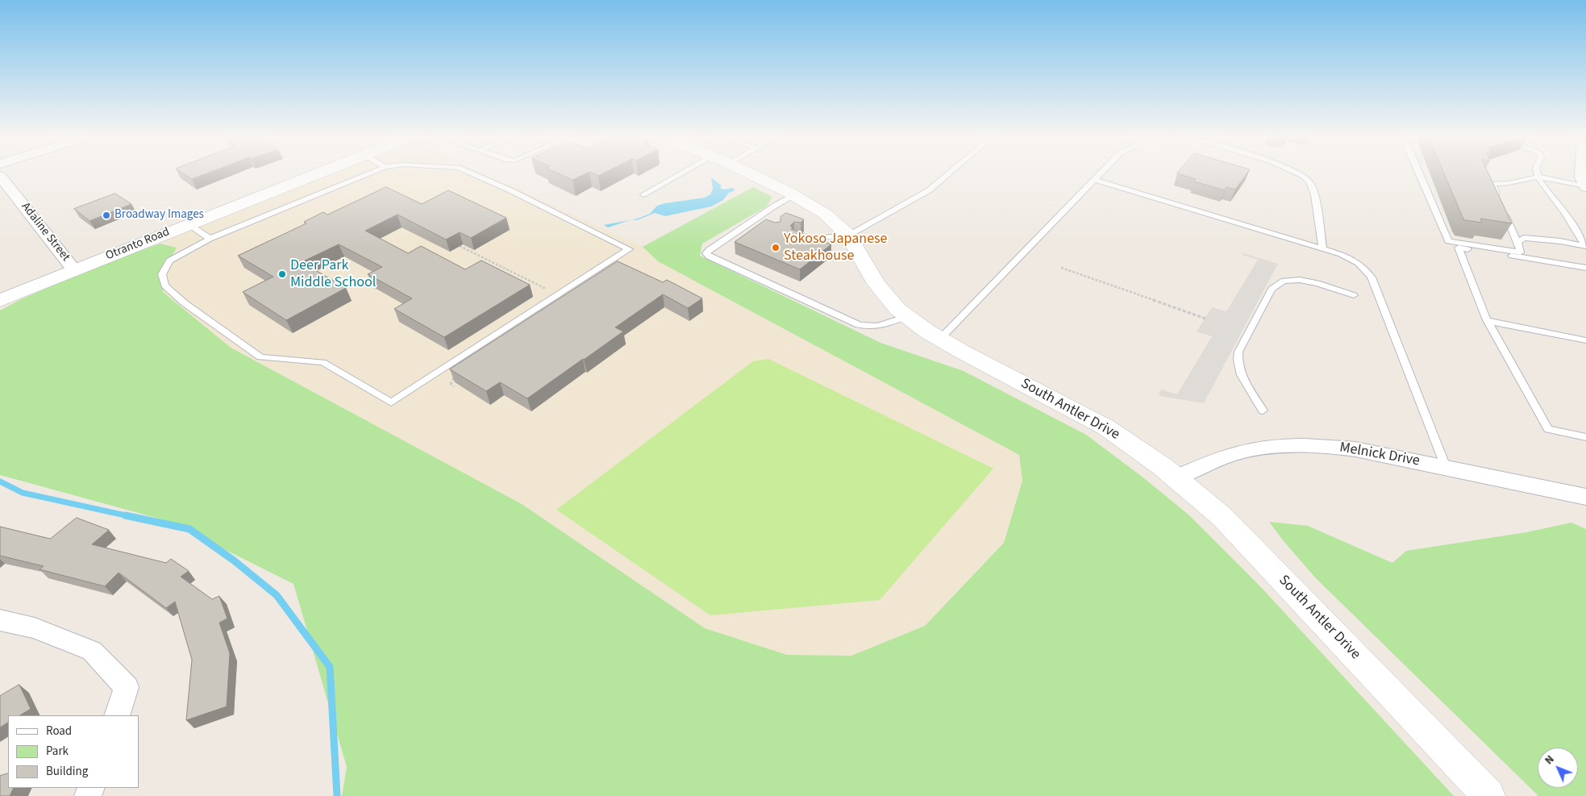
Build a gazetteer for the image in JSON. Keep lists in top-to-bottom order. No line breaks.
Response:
{"streets":{"street":["Adaline Street","Otranto Road","South Antler Drive","Melnick Drive"]},"crossings":[["Adaline Street","Otranto Road"],["South Antler Drive","Melnick Drive"]],"places":["Broadway Images","Yokoso Japanese Steakhouse","Deer Park Middle School"],"legend":["Road","Park","Building"],"north":"top left"}
